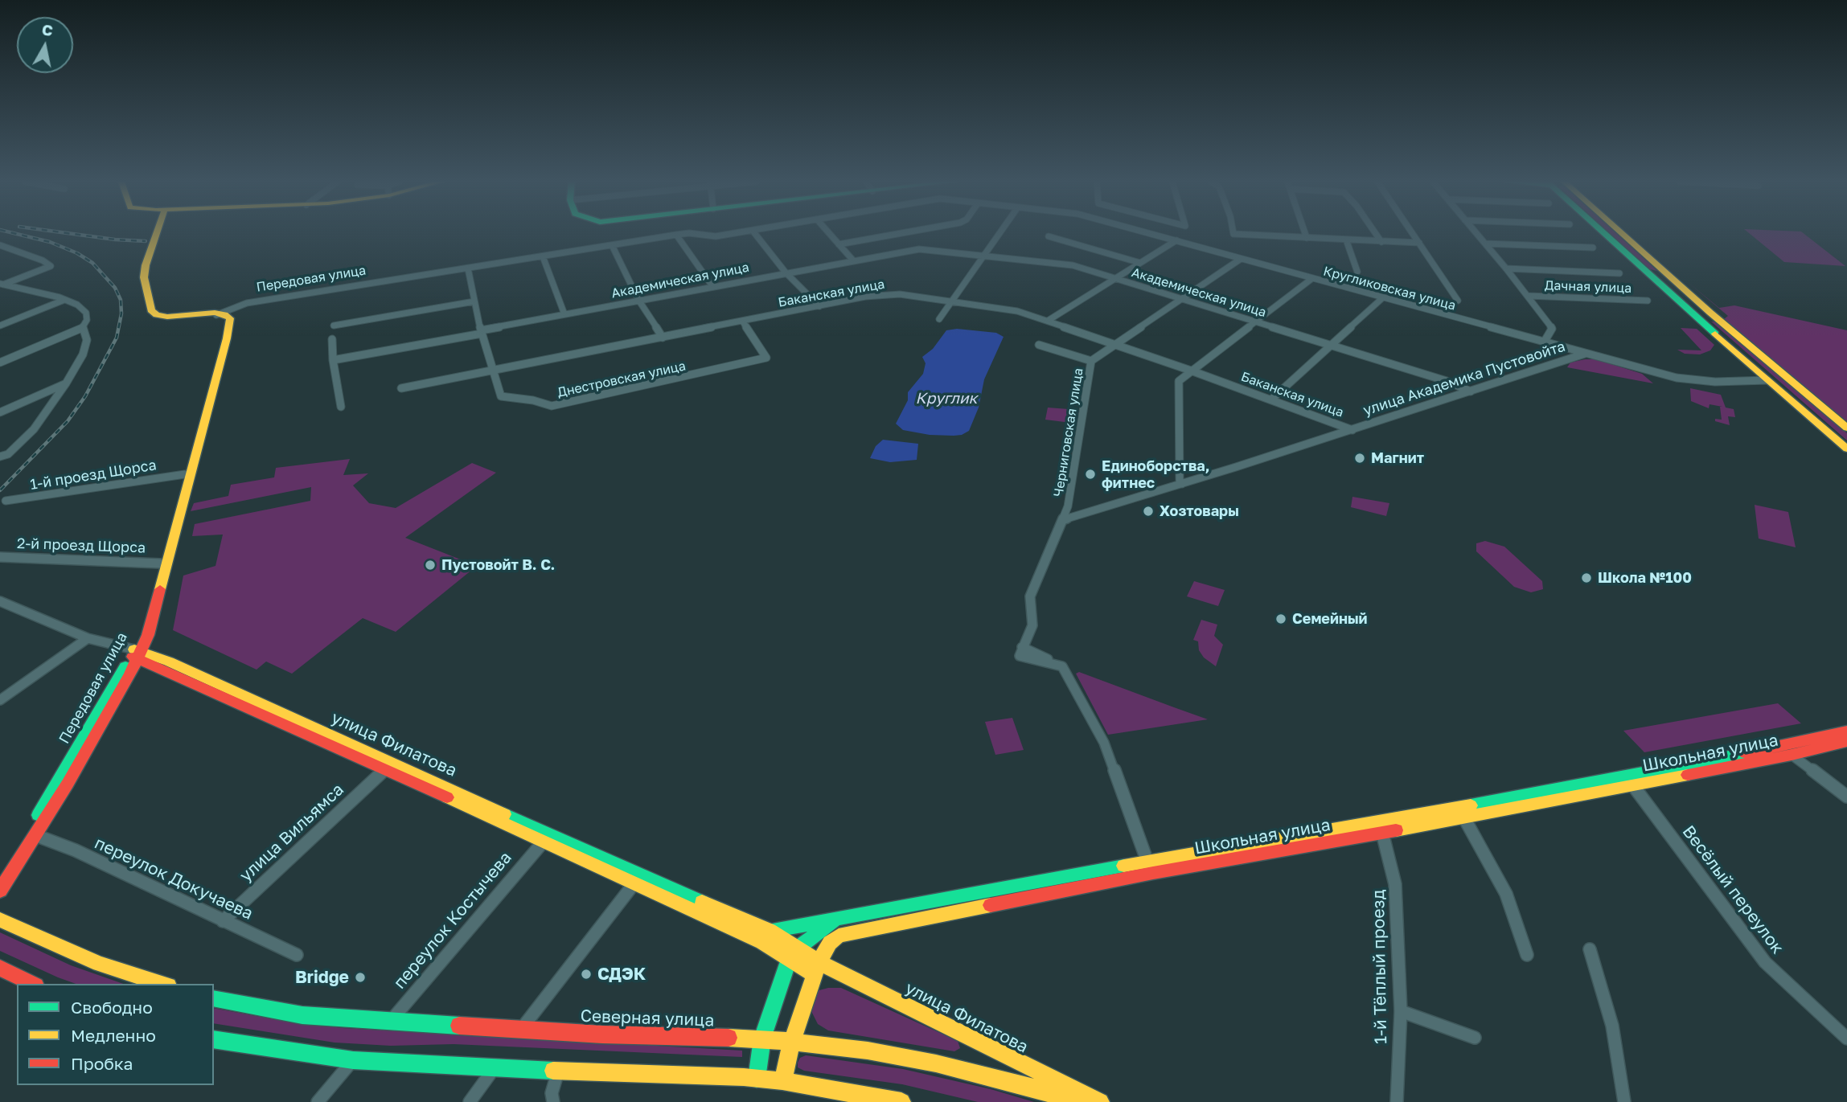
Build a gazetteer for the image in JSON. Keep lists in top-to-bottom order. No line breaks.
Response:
{"streets":{"main road":["Передовая улица","улица Филатова","Школьная улица","Северная улица"],"street":["Академическая улица","Дачная улица","Кругликовская улица","Баканская улица","улица Академика Пустовойта","Днестровская улица","Черниговская улица","1-й проезд Щорса","2-й проезд Щорса","улица Вильямса","переулок Докучаева","Весёлый переулок","переулок Костычева","1-й Тёплый проезд"]},"crossings":[["Передовая улица","Днестровская улица"],["Передовая улица","1-й проезд Щорса"],["Передовая улица","2-й проезд Щорса"],["Передовая улица","улица Филатова"],["Передовая улица","переулок Докучаева"],["Академическая улица","улица Академика Пустовойта"],["Академическая улица","Днестровская улица"],["Академическая улица","Черниговская улица"],["Дачная улица","Кругликовская улица"],["Кругликовская улица","улица Академика Пустовойта"],["Кругликовская улица","Черниговская улица"],["Баканская улица","улица Академика Пустовойта"],["Баканская улица","Днестровская улица"],["Баканская улица","Черниговская улица"],["улица Академика Пустовойта","Черниговская улица"],["улица Филатова","Школьная улица"],["Школьная улица","Весёлый переулок"],["Школьная улица","1-й Тёплый проезд"],["Школьная улица","Северная улица"],["улица Вильямса","переулок Докучаева"],["переулок Костычева","Северная улица"]],"water":["Круглик"],"places":["Магнит","Единоборства, фитнес","Хозтовары","Пустовойт В. С.","Школа №100","Семейный","СДЭК","Bridge"],"legend":["Свободно","Медленно","Пробка"],"north":"top"}
